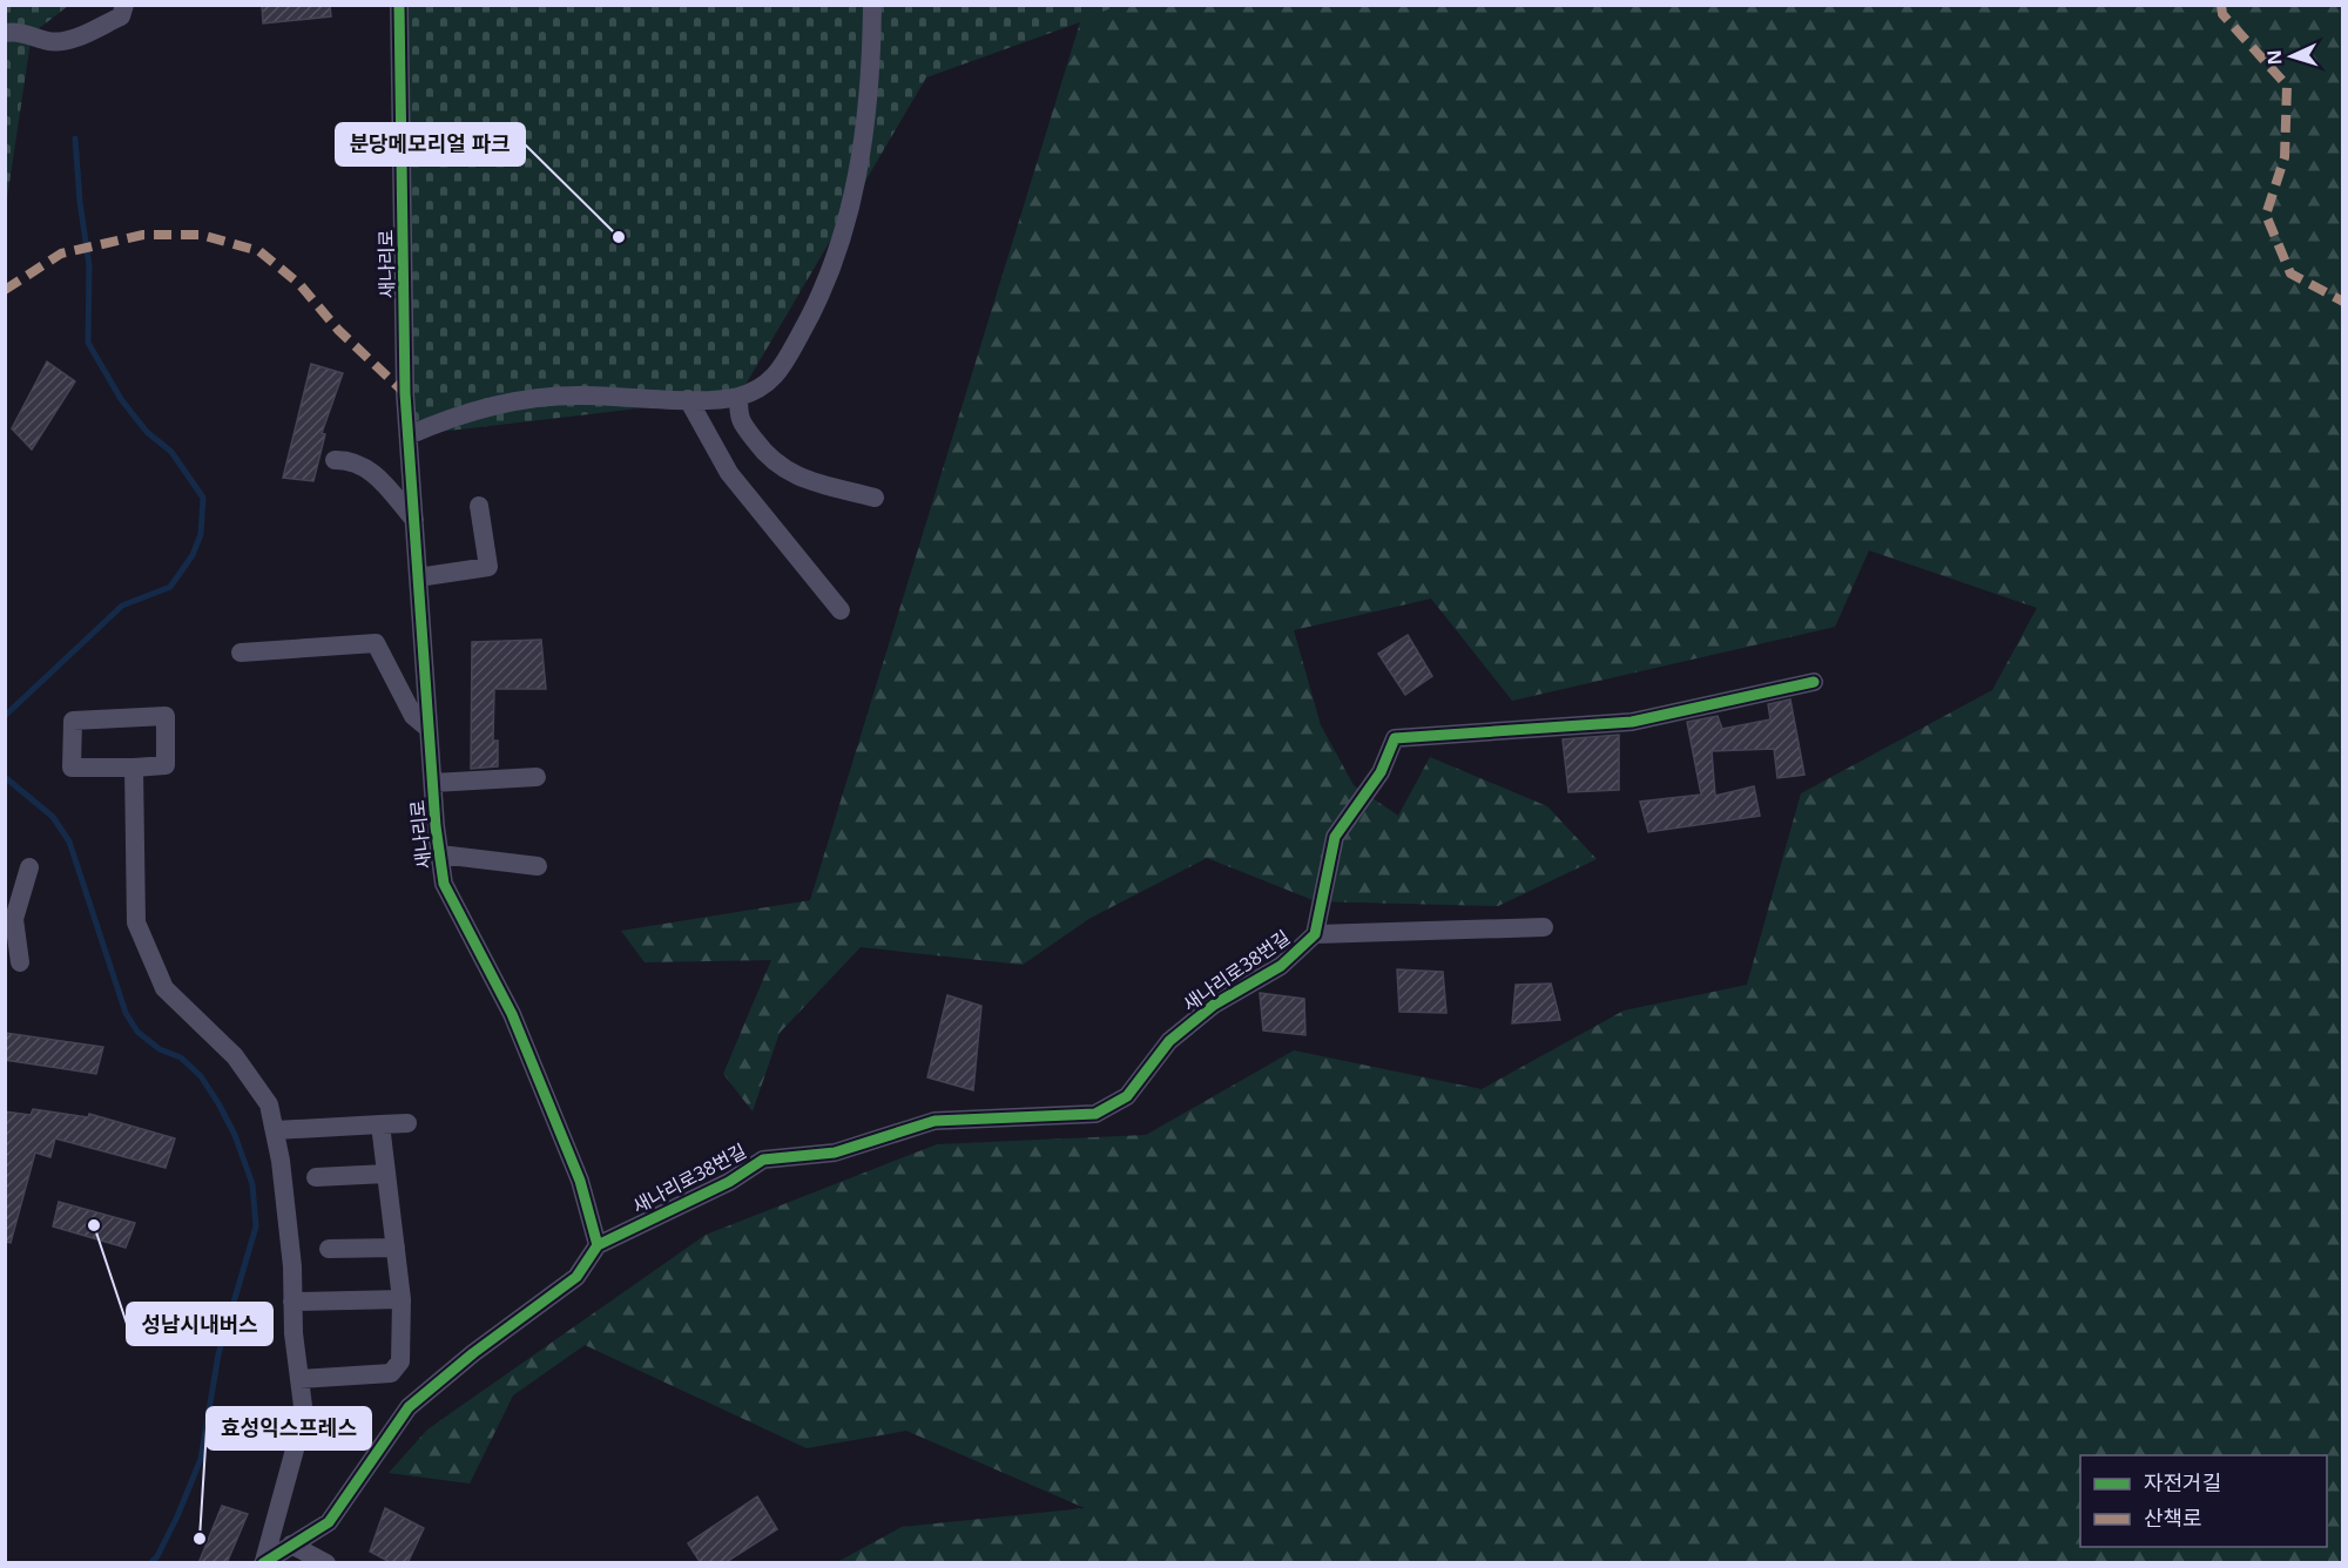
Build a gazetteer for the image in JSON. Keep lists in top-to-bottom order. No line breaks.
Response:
{"streets":{"street":["새나리로","새나리로38번길"]},"crossings":[["새나리로","새나리로38번길"]],"places":["분당메모리얼 파크","성남시내버스","효성익스프레스"],"legend":["자전거길","산책로"],"north":"left"}
